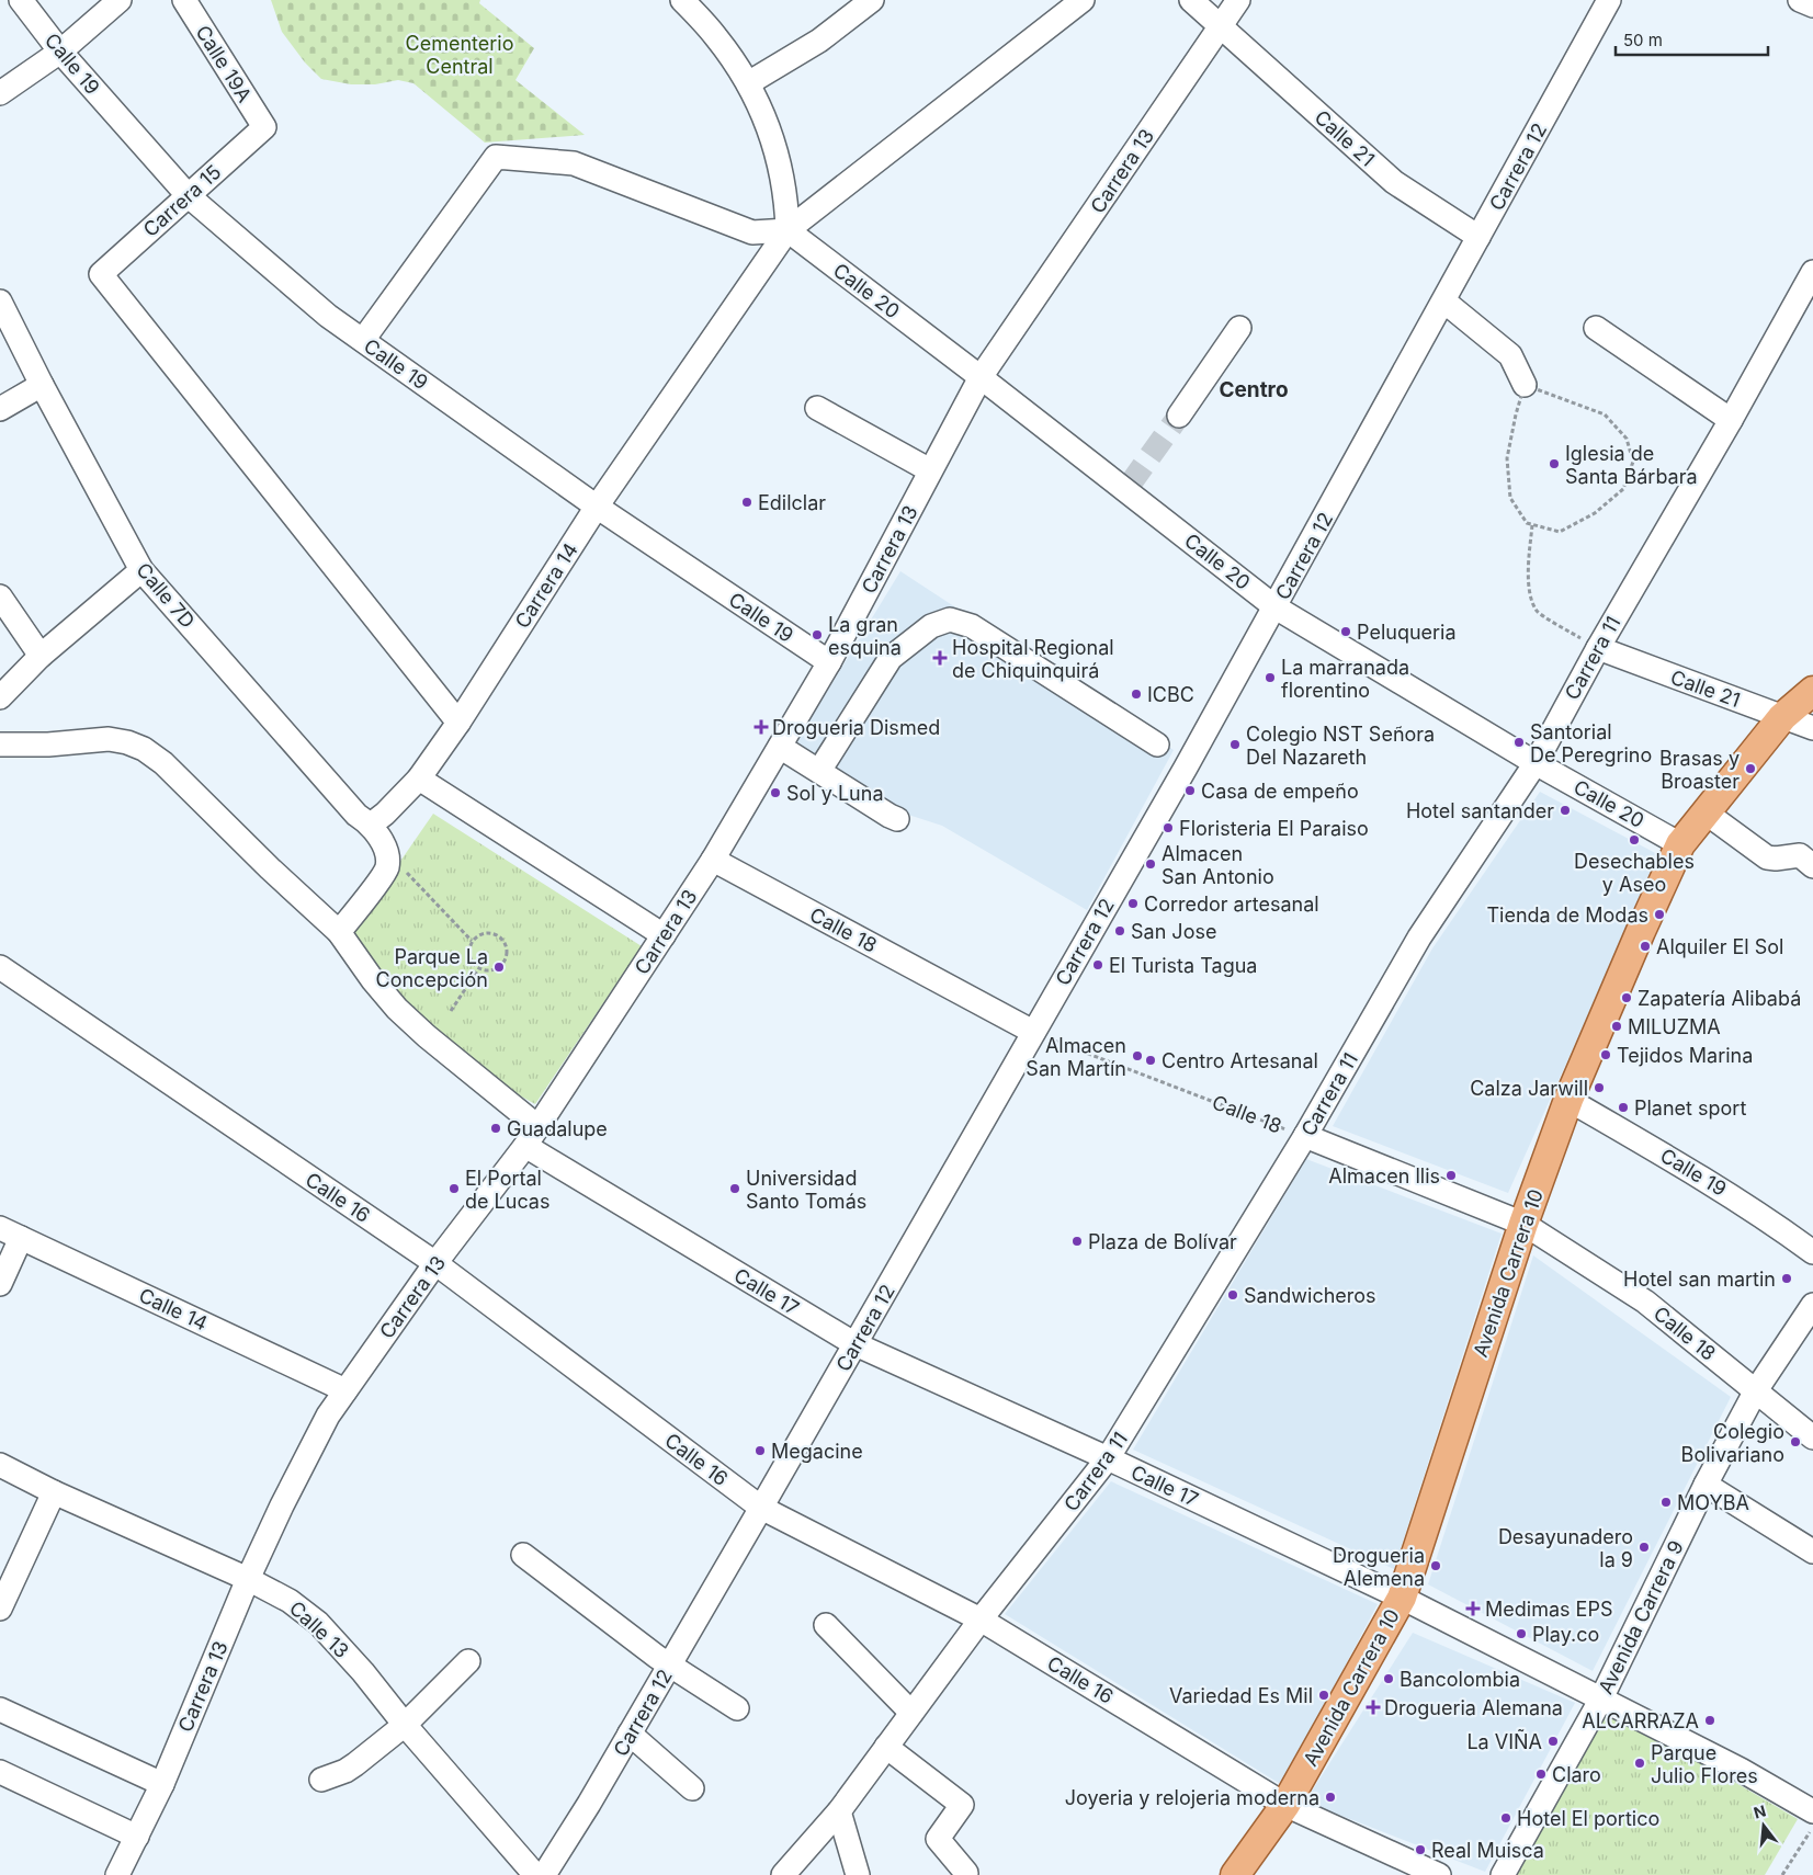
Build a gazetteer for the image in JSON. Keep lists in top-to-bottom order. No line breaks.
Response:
{"streets":{"main road":["Avenida Carrera 10"],"street":["Calle 19","Calle 19A","Calle 21","Carrera 12","Carrera 13","Carrera 15","Calle 20","Carrera 14","Calle 7D","Carrera 11","Calle 18","Calle 16","Calle 17","Calle 14","Avenida Carrera 9","Calle 13"]},"crossings":[["Calle 19","Carrera 13"],["Calle 19","Carrera 15"],["Calle 19","Carrera 14"],["Calle 19","Avenida Carrera 10"],["Calle 19A","Carrera 15"],["Calle 21","Carrera 12"],["Calle 21","Carrera 13"],["Calle 21","Carrera 11"],["Calle 21","Avenida Carrera 10"],["Carrera 12","Calle 20"],["Carrera 12","Calle 18"],["Carrera 12","Calle 16"],["Carrera 12","Calle 17"],["Carrera 13","Calle 20"],["Carrera 13","Calle 18"],["Carrera 13","Calle 16"],["Carrera 13","Calle 17"],["Carrera 13","Calle 14"],["Carrera 13","Calle 13"],["Carrera 15","Carrera 14"],["Calle 20","Carrera 14"],["Calle 20","Carrera 11"],["Calle 20","Avenida Carrera 10"],["Carrera 14","Calle 7D"],["Carrera 11","Calle 18"],["Carrera 11","Calle 16"],["Carrera 11","Calle 17"],["Calle 18","Avenida Carrera 10"],["Calle 18","Avenida Carrera 9"],["Calle 16","Avenida Carrera 10"],["Avenida Carrera 10","Calle 17"],["Calle 17","Avenida Carrera 9"]],"districts":["Centro"],"parks":["Cementerio Central"],"places":{"other":["Iglesia de Santa Bárbara","Edilclar","Peluqueria","La gran esquina","La marranada florentino","ICBC","Santorial De Peregrino","Colegio NST Señora Del Nazareth","Brasas y Broaster","Casa de empeño","Sol y Luna","Hotel santander","Floristeria El Paraiso","Desechables y Aseo","Almacen San Antonio","Corredor artesanal","Tienda de Modas","San Jose","Alquiler El Sol","El Turista Tagua","Parque La Concepción","Zapatería Alibabá","MILUZMA","Tejidos Marina","Almacen San Martín","Centro Artesanal","Calza Jarwill","Planet sport","Guadalupe","Almacen llis","El Portal de Lucas","Universidad Santo Tomás","Plaza de Bolívar","Hotel san martin","Sandwicheros","Colegio Bolivariano","Megacine","MOYBA","Desayunadero la 9","Drogueria Alemena","Play.co","Bancolombia","Variedad Es Mil","ALCARRAZA","La VIÑA","Parque Julio Flores","Claro","Joyeria y relojeria moderna","Hotel El portico","Real Muisca"],"health":["Hospital Regional de Chiquinquirá","Drogueria Dismed","Medimas EPS","Drogueria Alemana"]},"scale_bar":"50 m","north":"top"}
